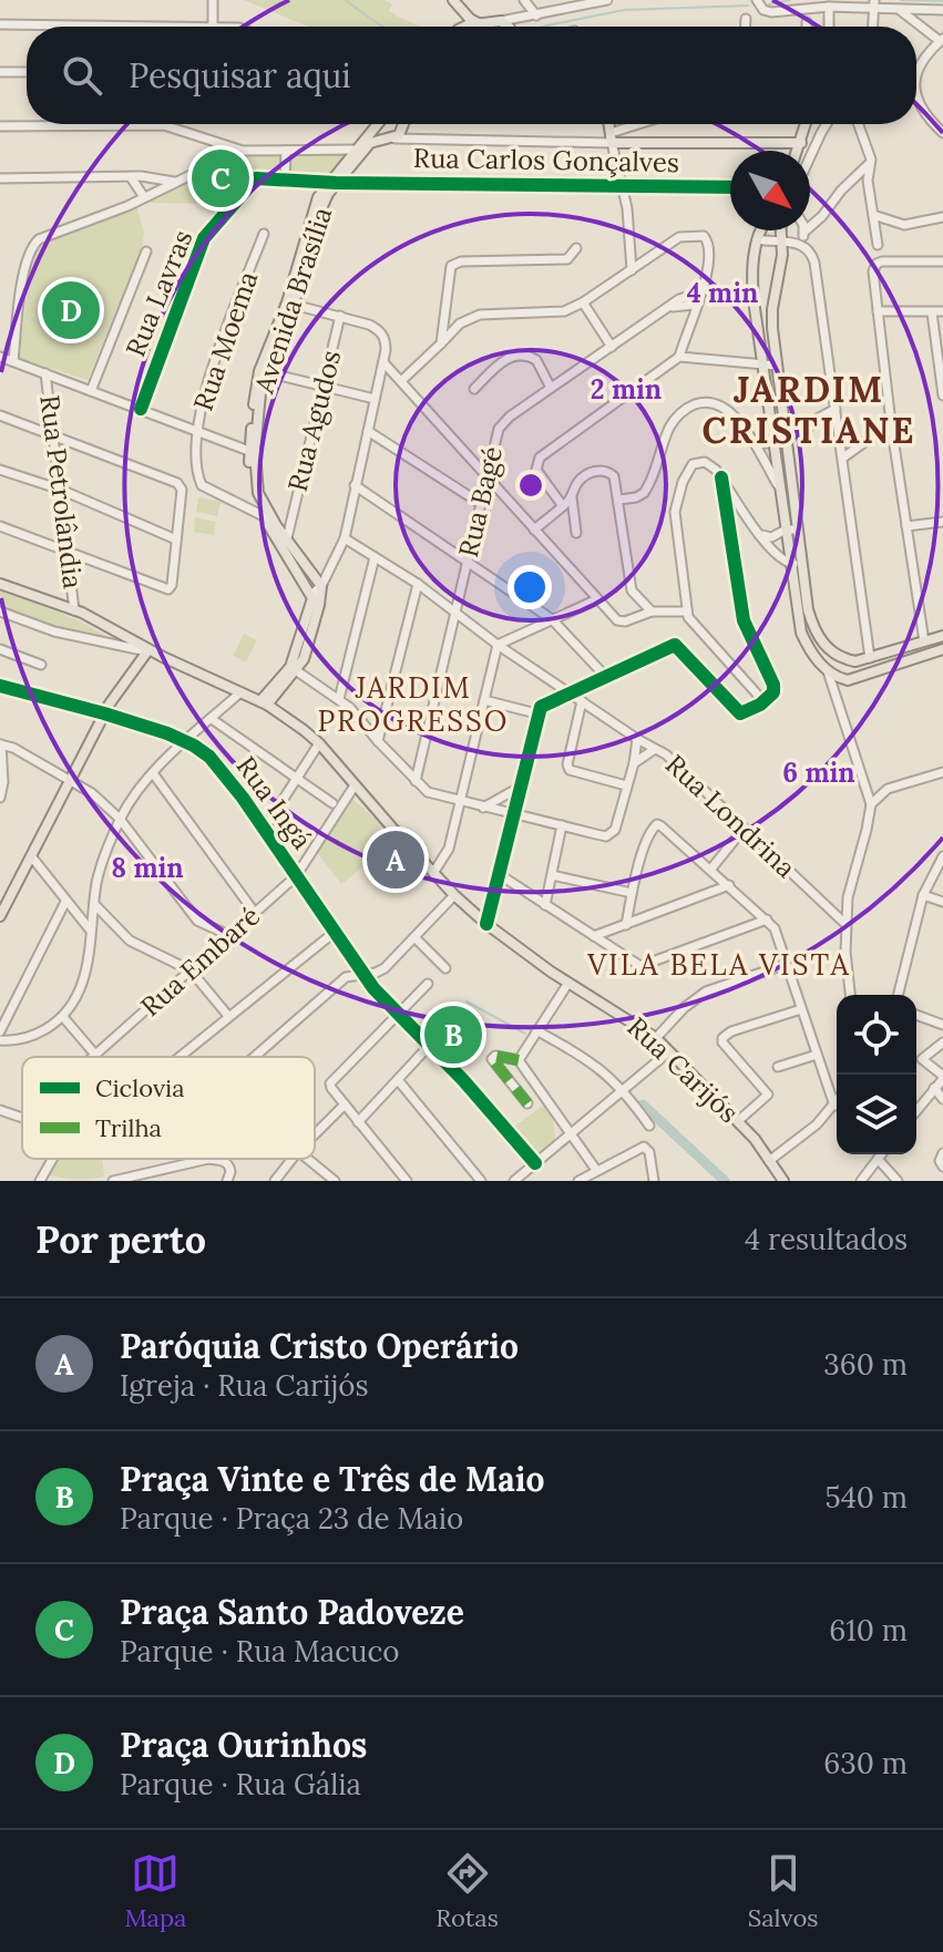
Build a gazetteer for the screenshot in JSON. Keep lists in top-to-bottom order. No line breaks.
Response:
{"streets":{"main road":["Avenida Brasília","Rua Carijós"],"street":["Rua Carlos Gonçalves","Rua Lavras","Rua Moema","Rua Agudos","Rua Petrolândia","Rua Bagé","Rua Ingá","Rua Londrina","Rua Embaré"]},"crossings":[["Rua Carlos Gonçalves","Rua Lavras"],["Rua Carlos Gonçalves","Avenida Brasília"],["Rua Lavras","Avenida Brasília"],["Avenida Brasília","Rua Moema"],["Avenida Brasília","Rua Agudos"],["Rua Petrolândia","Rua Carijós"],["Rua Bagé","Rua Londrina"],["Rua Ingá","Rua Embaré"],["Rua Embaré","Rua Carijós"]],"districts":["JARDIM CRISTIANE","JARDIM PROGRESSO","VILA BELA VISTA"],"legend":["Ciclovia","Trilha"],"north":"bottom right","page":{"search":"Pesquisar aqui","pins":["C","D","A","B"],"heading":["Por perto","4 resultados"],"list":[{"mark":"A","name":"Paróquia Cristo Operário","note":"Igreja · Rua Carijós","value":"360 m"},{"mark":"B","name":"Praça Vinte e Três de Maio","note":"Parque · Praça 23 de Maio","value":"540 m"},{"mark":"C","name":"Praça Santo Padoveze","note":"Parque · Rua Macuco","value":"610 m"},{"mark":"D","name":"Praça Ourinhos","note":"Parque · Rua Gália","value":"630 m"}],"nav":["Mapa","Rotas","Salvos"]},"rings":["4 min","2 min","6 min","8 min"]}
